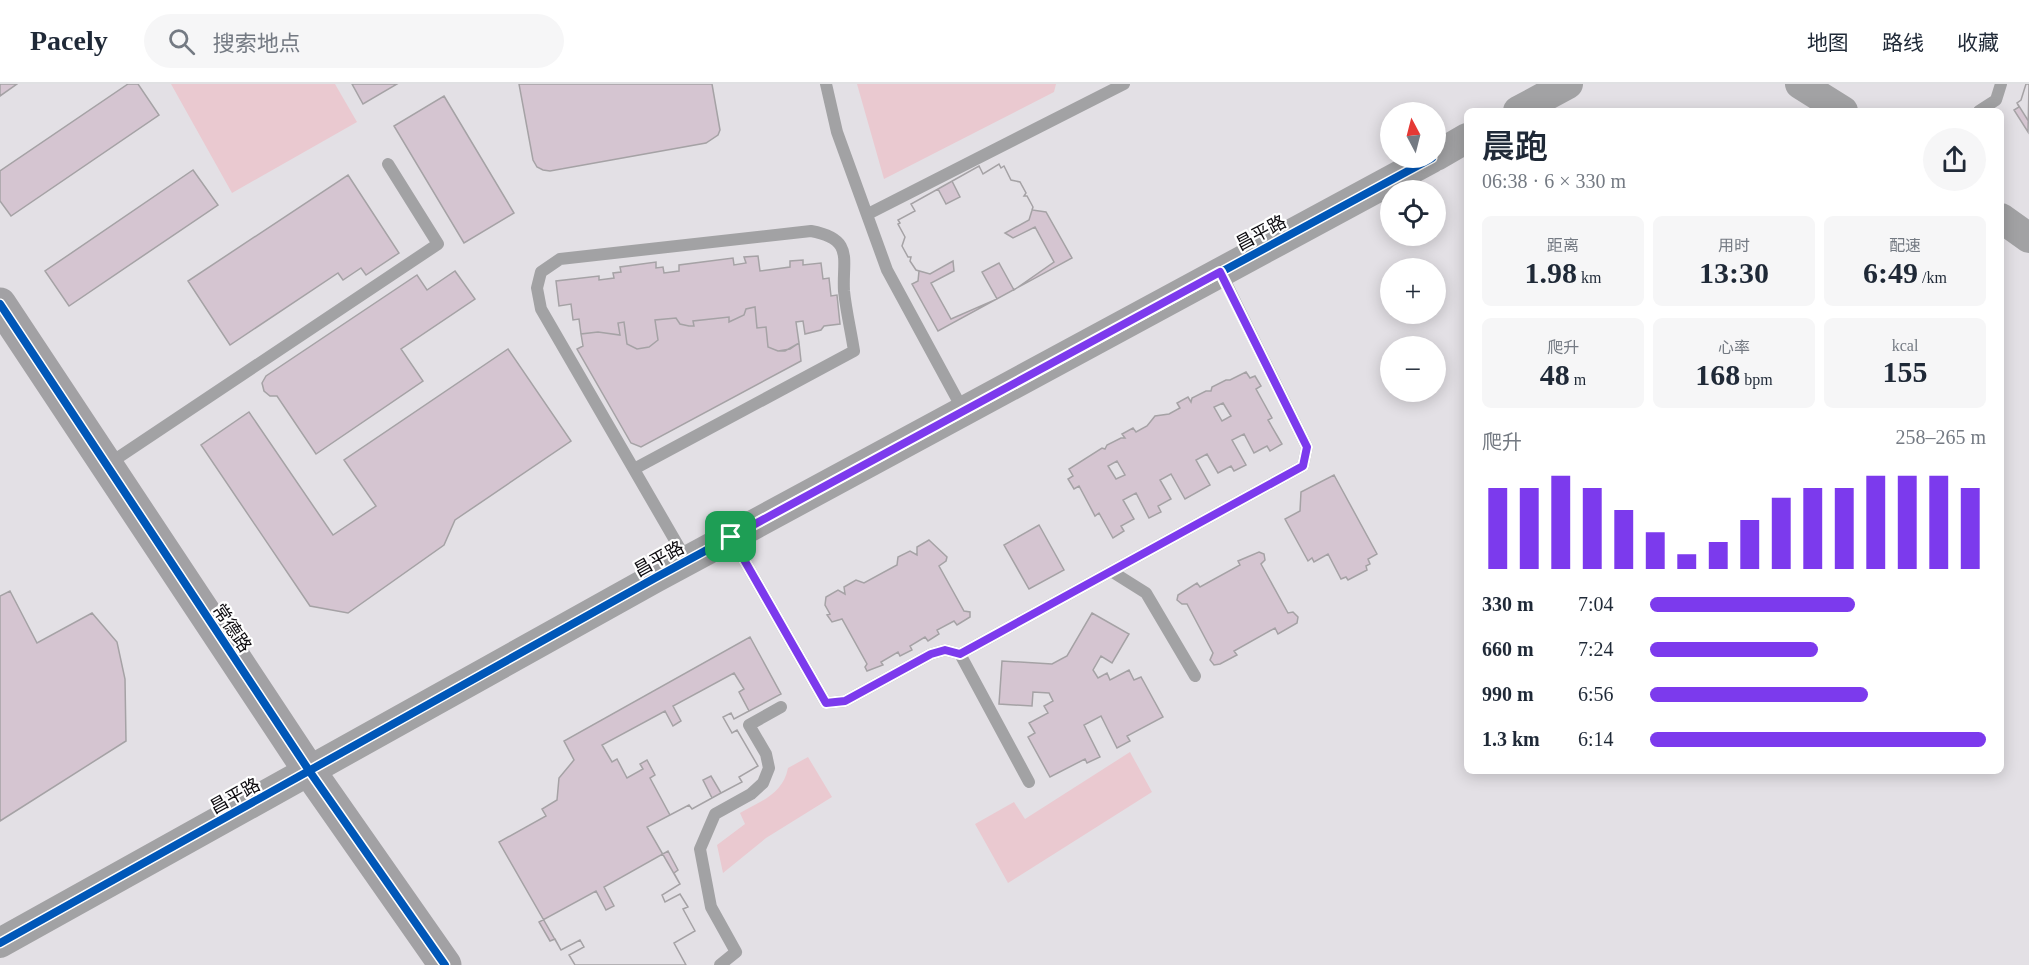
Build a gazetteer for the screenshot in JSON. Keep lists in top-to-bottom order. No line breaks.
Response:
{"streets":{"main road":["常德路"],"street":["昌平路"]},"crossings":[["昌平路","常德路"]],"north":"top","page":{"header":"Pacely","search":"搜索地点","nav":["地图","路线","收藏"],"map_buttons":["+","−"],"heading":["晨跑","06:38 · 6 × 330 m"],"stats":[["距离","1.98 km"],["用时","13:30"],["配速","6:49 /km"],["爬升","48 m"],["心率","168 bpm"],["kcal","155"]],"chart":["爬升","258–265 m"],"list":[{"name":"330 m","note":"7:04"},{"name":"660 m","note":"7:24"},{"name":"990 m","note":"6:56"},{"name":"1.3 km","note":"6:14"}]}}
